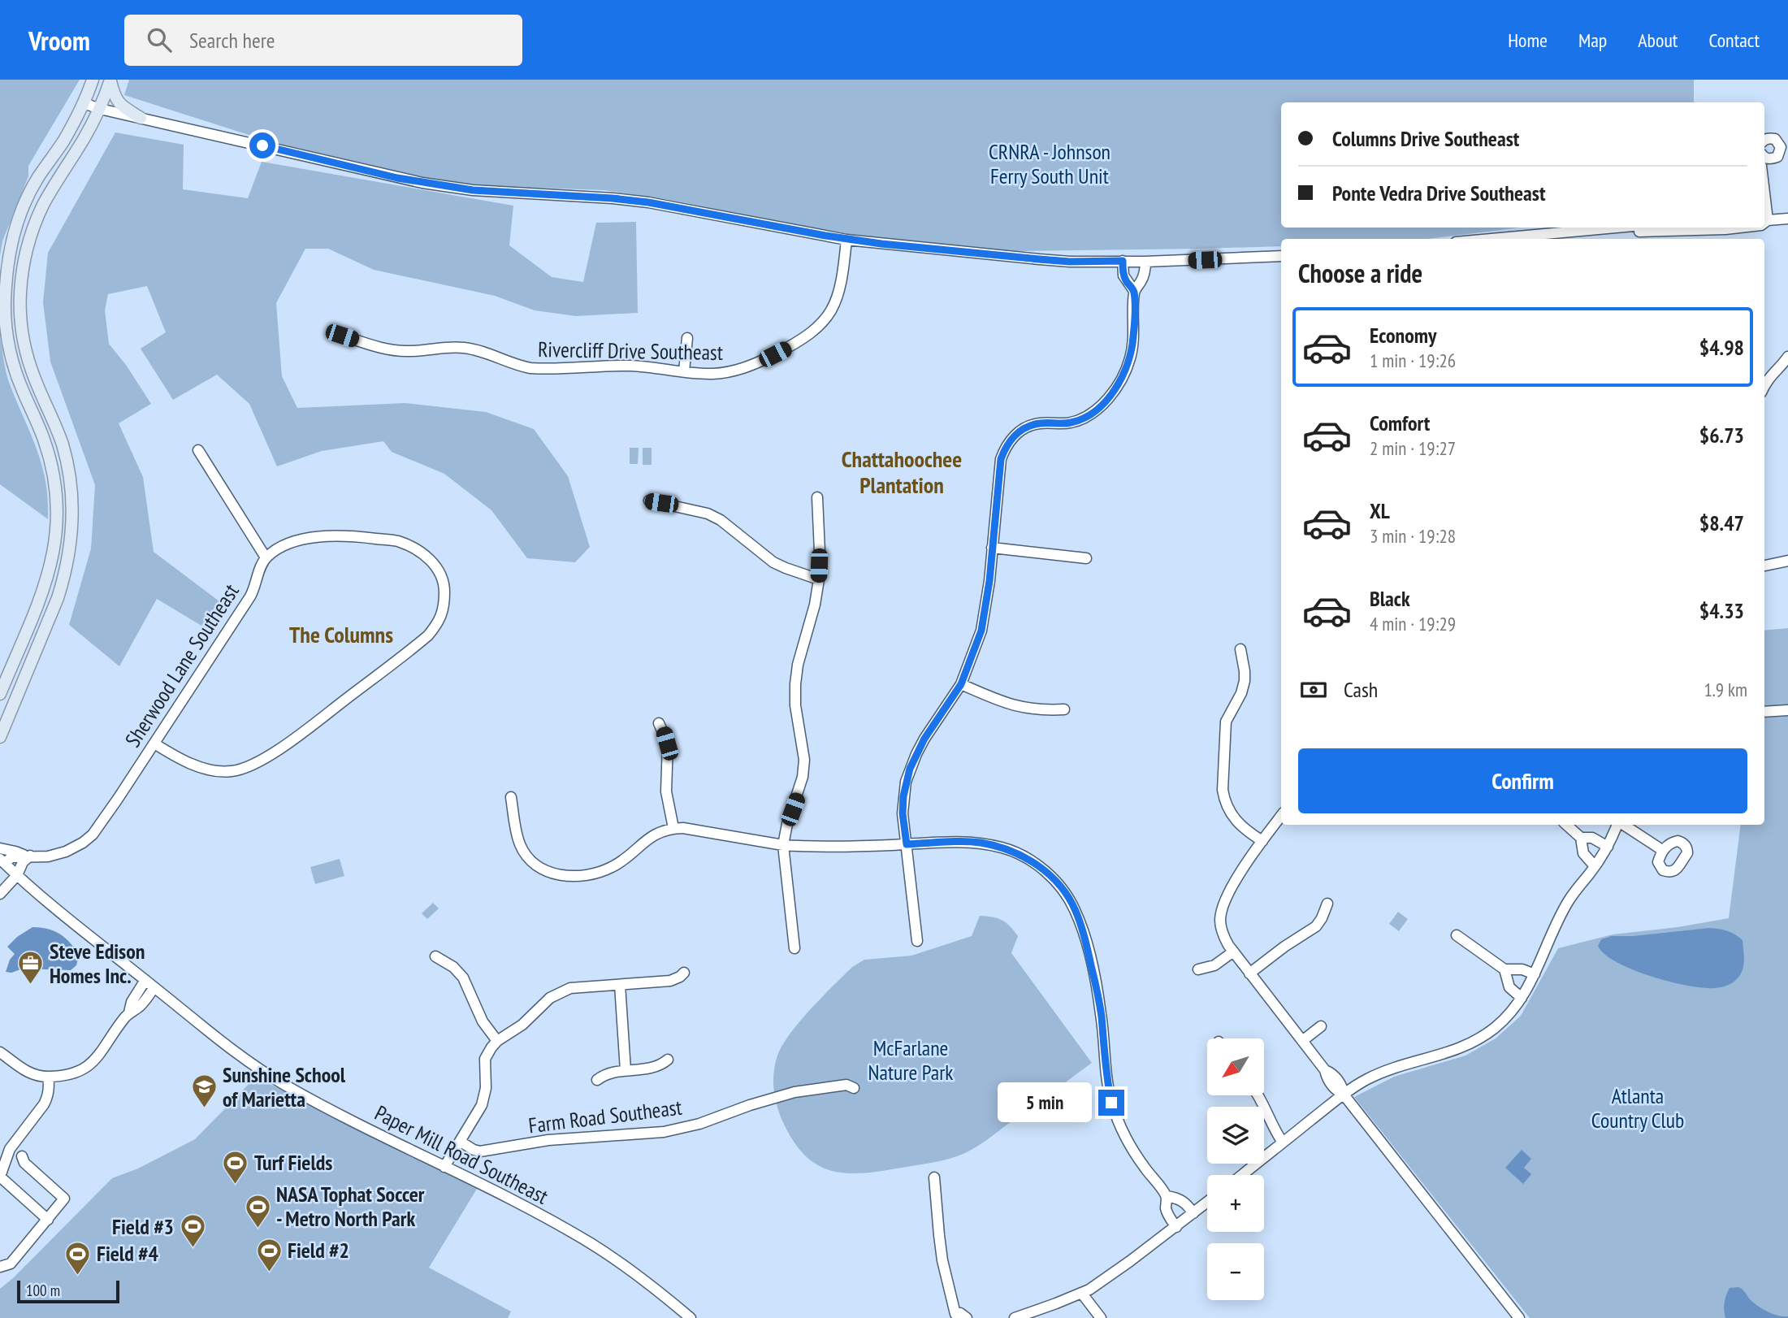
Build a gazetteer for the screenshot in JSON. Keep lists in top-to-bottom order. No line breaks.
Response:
{"streets":{"street":["Rivercliff Drive Southeast","Sherwood Lane Southeast","Farm Road Southeast","Paper Mill Road Southeast"]},"crossings":[["Sherwood Lane Southeast","Paper Mill Road Southeast"]],"districts":["Chattahoochee Plantation","The Columns"],"parks":["CRNRA - Johnson Ferry South Unit","McFarlane Nature Park","Atlanta Country Club"],"places":{"office":["Steve Edison Homes Inc."],"school or university":["Sunshine School of Marietta"],"sports":["Turf Fields","NASA Tophat Soccer - Metro North Park","Field #3","Field #2","Field #4"]},"scale_bar":"100 m","north":"bottom left","page":{"header":"Vroom","search":"Search here","nav":["Home","Map","About","Contact"],"banner":["Columns Drive Southeast","Ponte Vedra Drive Southeast"],"heading":"Choose a ride","list":[{"name":"Economy","note":"1 min · 19:26","value":"$4.98"},{"name":"Comfort","note":"2 min · 19:27","value":"$6.73"},{"name":"XL","note":"3 min · 19:28","value":"$8.47"},{"name":"Black","note":"4 min · 19:29","value":"$4.33"}],"pay":["Cash","1.9 km"],"buttons":"Confirm","map_buttons":["+","−"],"bubble":"5 min","scale":"100 m"}}
